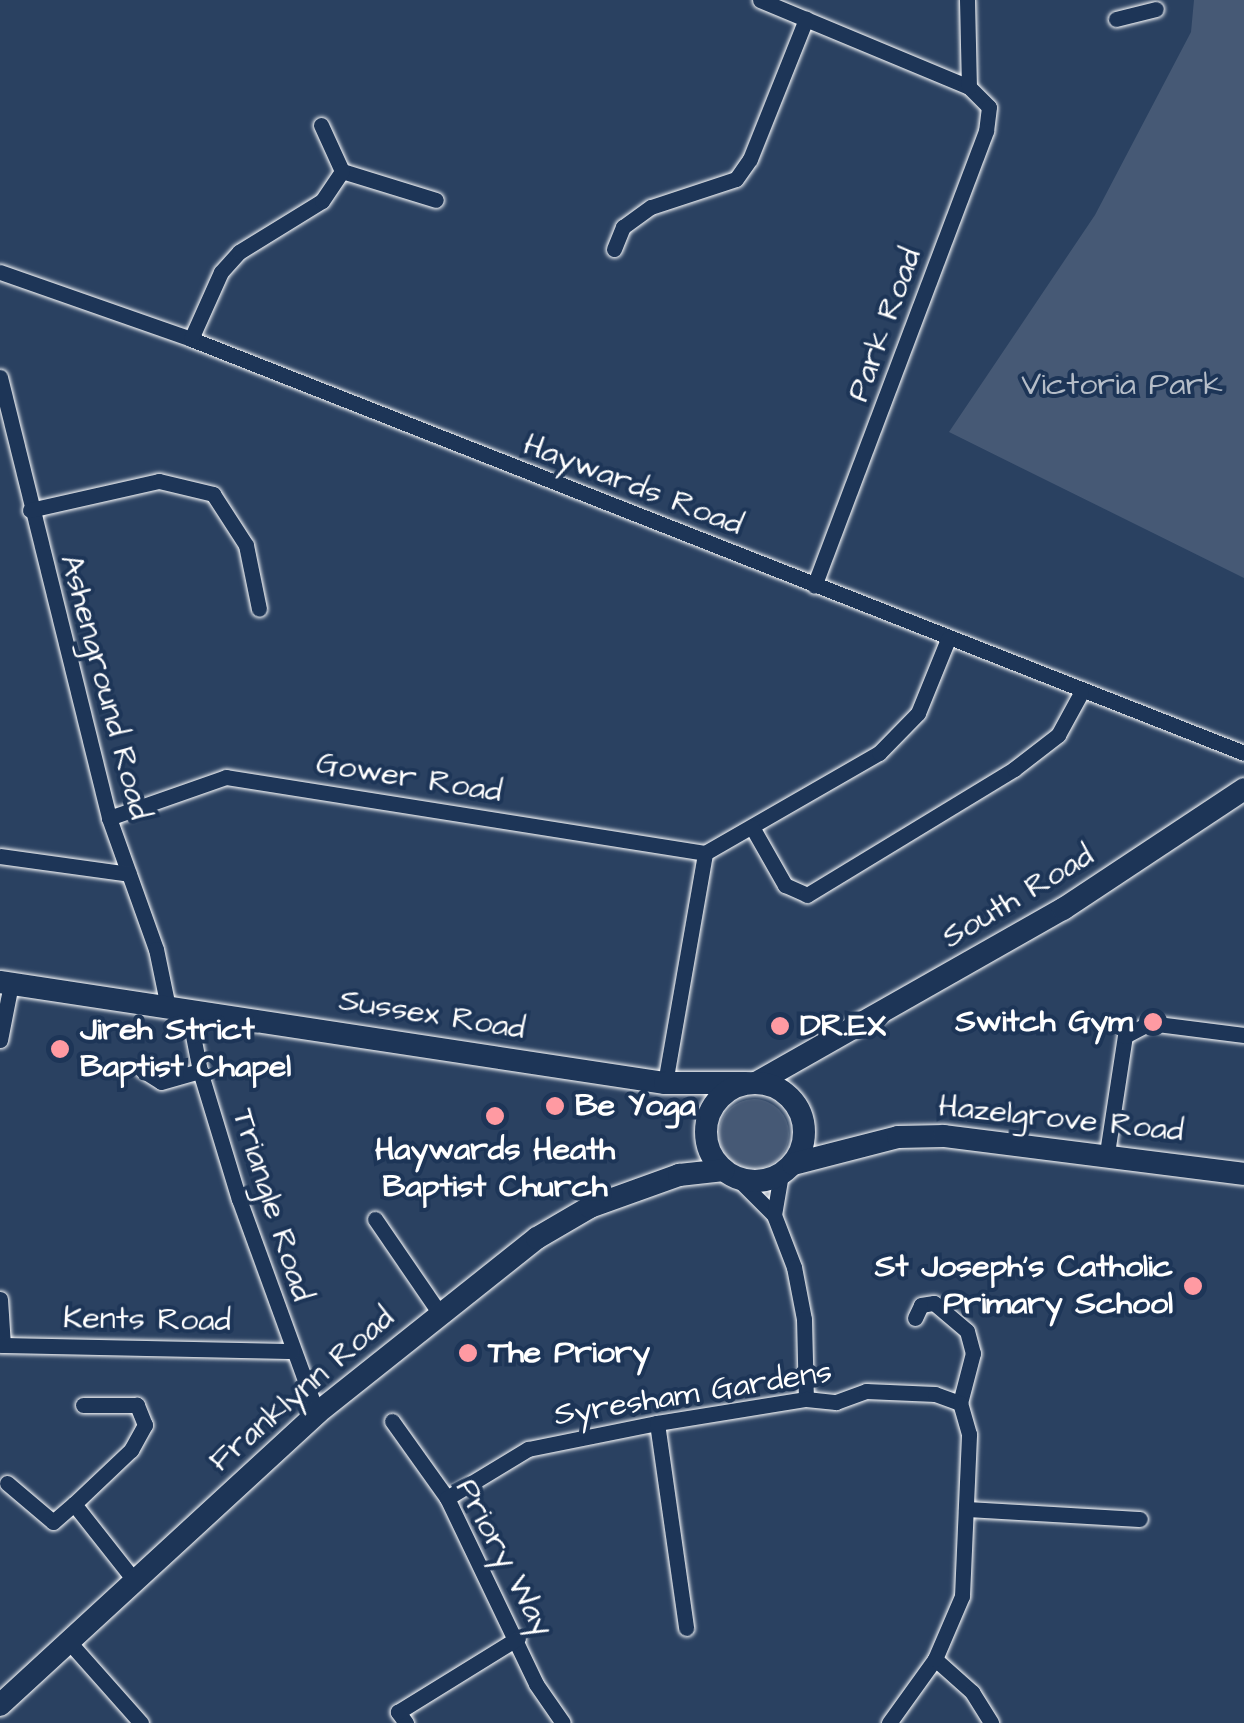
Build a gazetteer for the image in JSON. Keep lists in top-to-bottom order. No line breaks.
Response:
{"streets":{"main road":["South Road","Sussex Road","Hazelgrove Road","Franklynn Road"],"street":["Park Road","Haywards Road","Ashenground Road","Gower Road","Triangle Road","Kents Road","Syresham Gardens","Priory Way"]},"crossings":[["Park Road","Haywards Road"],["Ashenground Road","Gower Road"],["Ashenground Road","Sussex Road"],["Ashenground Road","Triangle Road"],["South Road","Sussex Road"],["South Road","Hazelgrove Road"],["South Road","Franklynn Road"],["Sussex Road","Hazelgrove Road"],["Sussex Road","Triangle Road"],["Sussex Road","Franklynn Road"],["Hazelgrove Road","Franklynn Road"],["Triangle Road","Kents Road"],["Triangle Road","Franklynn Road"],["Syresham Gardens","Priory Way"]],"parks":["Victoria Park"],"places":["Switch Gym","DR.EX","Jireh Strict Baptist Chapel","Be Yoga","Haywards Heath Baptist Church","St Joseph's Catholic Primary School","The Priory"]}
